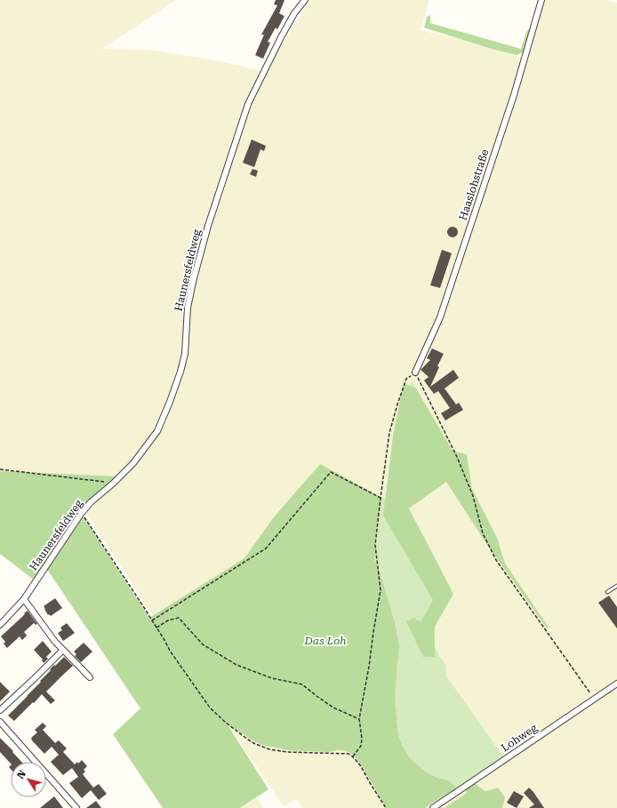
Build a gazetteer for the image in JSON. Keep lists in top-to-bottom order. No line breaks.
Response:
{"streets":{"street":["Haaslohstraße","Haunersfeldweg","Lohweg"]},"parks":["Das Loh"],"north":"top left"}
